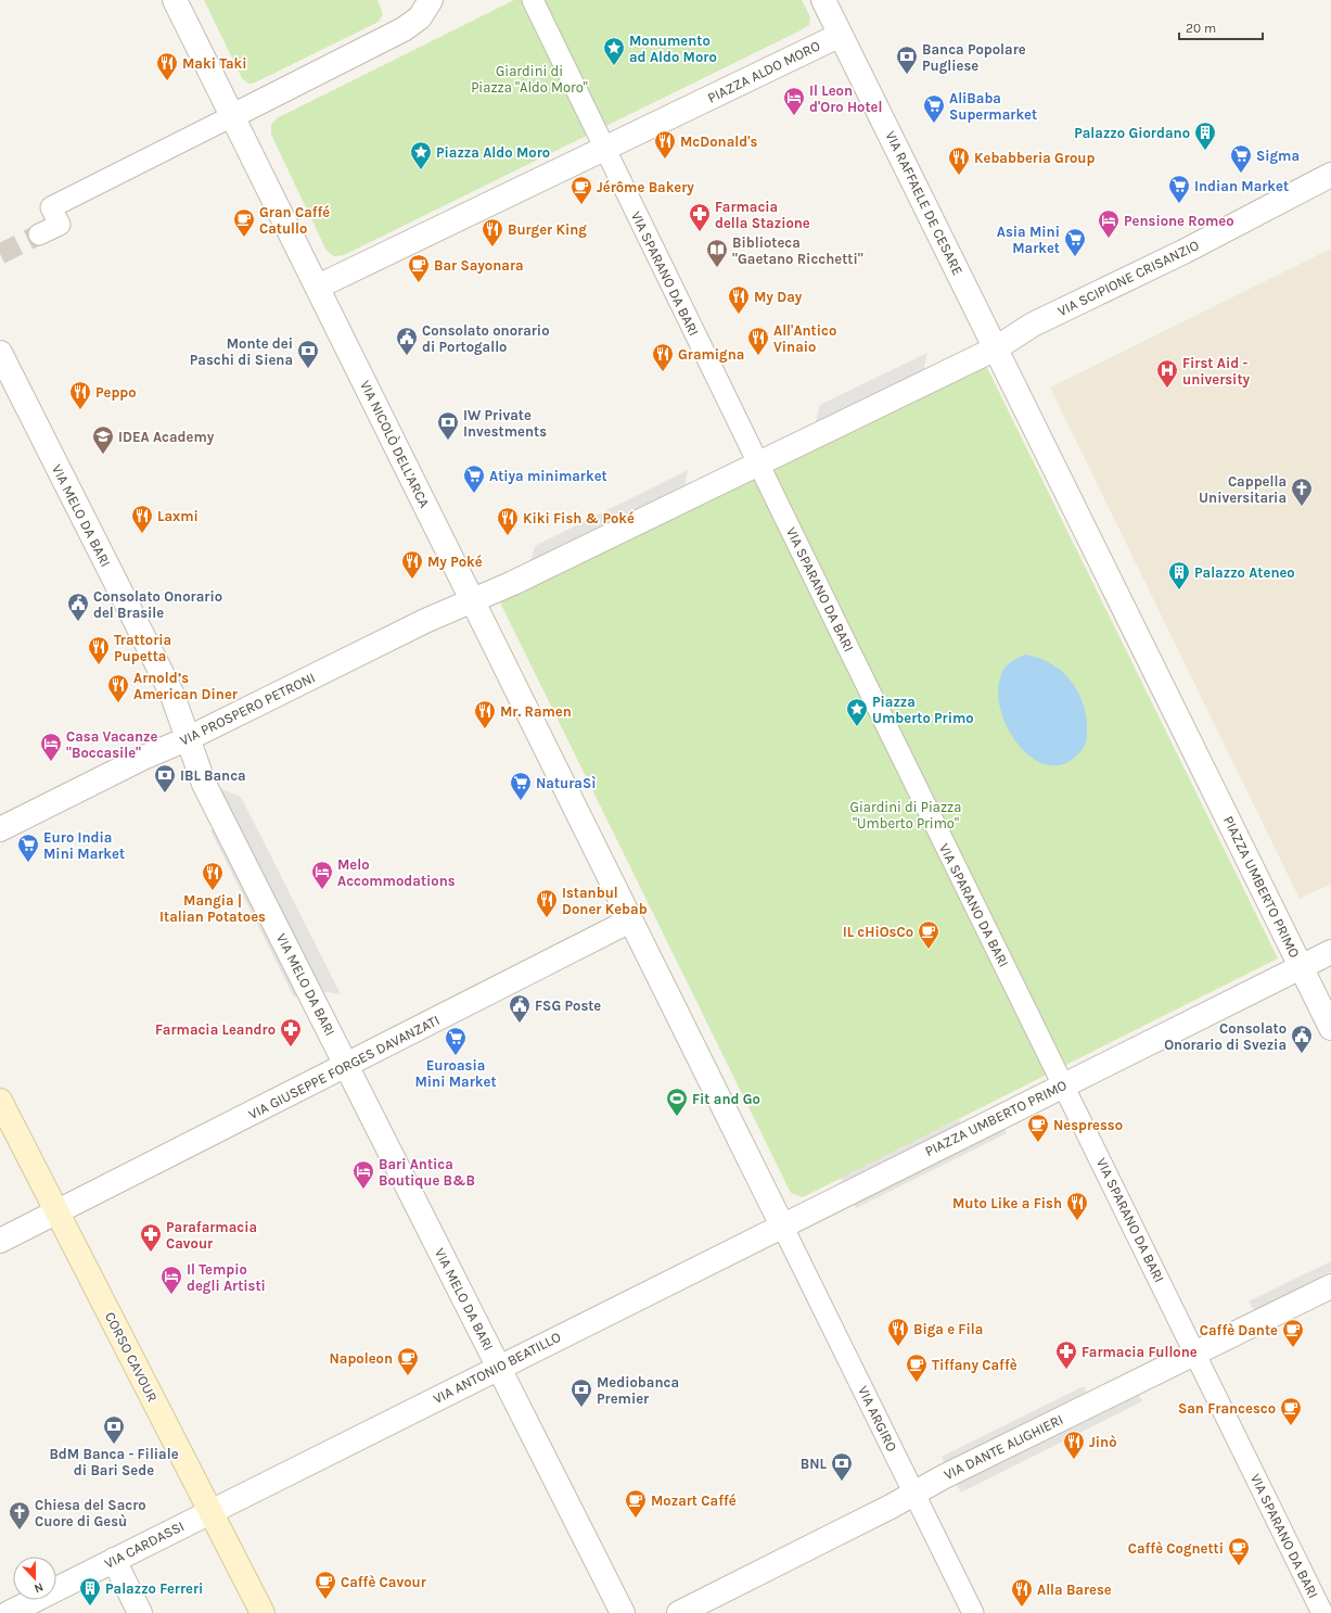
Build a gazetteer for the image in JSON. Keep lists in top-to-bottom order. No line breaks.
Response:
{"streets":{"main road":["CORSO CAVOUR"],"street":["PIAZZA ALDO MORO","VIA RAFFAELE DE CESARE","VIA SPARANO DA BARI","VIA SCIPIONE CRISANZIO","VIA NICOLÒ DELL'ARCA","VIA MELO DA BARI","VIA PROSPERO PETRONI","PIAZZA UMBERTO PRIMO","VIA GIUSEPPE FORGES DAVANZATI","VIA ANTONIO BEATILLO","VIA ARGIRO","VIA DANTE ALIGHIERI","VIA CARDASSI"]},"crossings":[["PIAZZA ALDO MORO","VIA RAFFAELE DE CESARE"],["PIAZZA ALDO MORO","VIA SPARANO DA BARI"],["PIAZZA ALDO MORO","VIA NICOLÒ DELL'ARCA"],["VIA RAFFAELE DE CESARE","VIA SCIPIONE CRISANZIO"],["VIA RAFFAELE DE CESARE","PIAZZA UMBERTO PRIMO"],["VIA SPARANO DA BARI","PIAZZA UMBERTO PRIMO"],["VIA SPARANO DA BARI","VIA DANTE ALIGHIERI"],["VIA SCIPIONE CRISANZIO","PIAZZA UMBERTO PRIMO"],["VIA NICOLÒ DELL'ARCA","VIA PROSPERO PETRONI"],["VIA MELO DA BARI","VIA PROSPERO PETRONI"],["VIA MELO DA BARI","VIA GIUSEPPE FORGES DAVANZATI"],["VIA MELO DA BARI","VIA ANTONIO BEATILLO"],["PIAZZA UMBERTO PRIMO","VIA ANTONIO BEATILLO"],["PIAZZA UMBERTO PRIMO","VIA ARGIRO"],["VIA GIUSEPPE FORGES DAVANZATI","CORSO CAVOUR"],["CORSO CAVOUR","VIA ANTONIO BEATILLO"],["CORSO CAVOUR","VIA CARDASSI"],["VIA ANTONIO BEATILLO","VIA ARGIRO"],["VIA ANTONIO BEATILLO","VIA CARDASSI"],["VIA ARGIRO","VIA DANTE ALIGHIERI"]],"parks":["Giardini di Piazza \"Aldo Moro\"","Giardini di Piazza \"Umberto Primo\""],"places":{"place":["Monumento ad Aldo Moro","Piazza Aldo Moro","Piazza Umberto Primo"],"bank":["Banca Popolare Pugliese","Monte dei Paschi di Siena","IW Private Investments","IBL Banca","Mediobanca Premier","BdM Banca - Filiale di Bari Sede","BNL"],"restaurant":["Maki Taki","McDonald's","Kebabberia Group","Burger King","My Day","All'Antico Vinaio","Gramigna","Peppo","Laxmi","Kiki Fish & Poké","My Poké","Trattoria Pupetta","Arnold’s American Diner","Mr. Ramen","Mangia | Italian Potatoes","Istanbul Doner Kebab","Muto Like a Fish","Biga e Fila","Jinò","Alla Barese"],"hotel":["Il Leon d'Oro Hotel","Pensione Romeo","Casa Vacanze \"Boccasile\"","Melo Accommodations","Bari Antica Boutique B&B","Il Tempio degli Artisti"],"supermarket":["AliBaba Supermarket","Sigma","Indian Market","Asia Mini Market","Atiya minimarket","NaturaSì","Euro India Mini Market","Euroasia Mini Market"],"building":["Palazzo Giordano","Palazzo Ateneo","Palazzo Ferreri"],"cafe":["Jérôme Bakery","Gran Caffé Catullo","Bar Sayonara","IL cHiOsCo","Nespresso","Caffè Dante","Napoleon","Tiffany Caffè","San Francesco","Mozart Caffé","Caffè Cognetti","Caffè Cavour"],"pharmacy":["Farmacia della Stazione","Farmacia Leandro","Parafarmacia Cavour","Farmacia Fullone"],"library":["Biblioteca \"Gaetano Ricchetti\""],"public building":["Consolato onorario di Portogallo","Consolato Onorario del Brasile","FSG Poste","Consolato Onorario di Svezia"],"hospital":["First Aid - university"],"school or university":["IDEA Academy"],"church":["Cappella Universitaria","Chiesa del Sacro Cuore di Gesù"],"sports":["Fit and Go"]},"scale_bar":"20 m","north":"bottom"}
